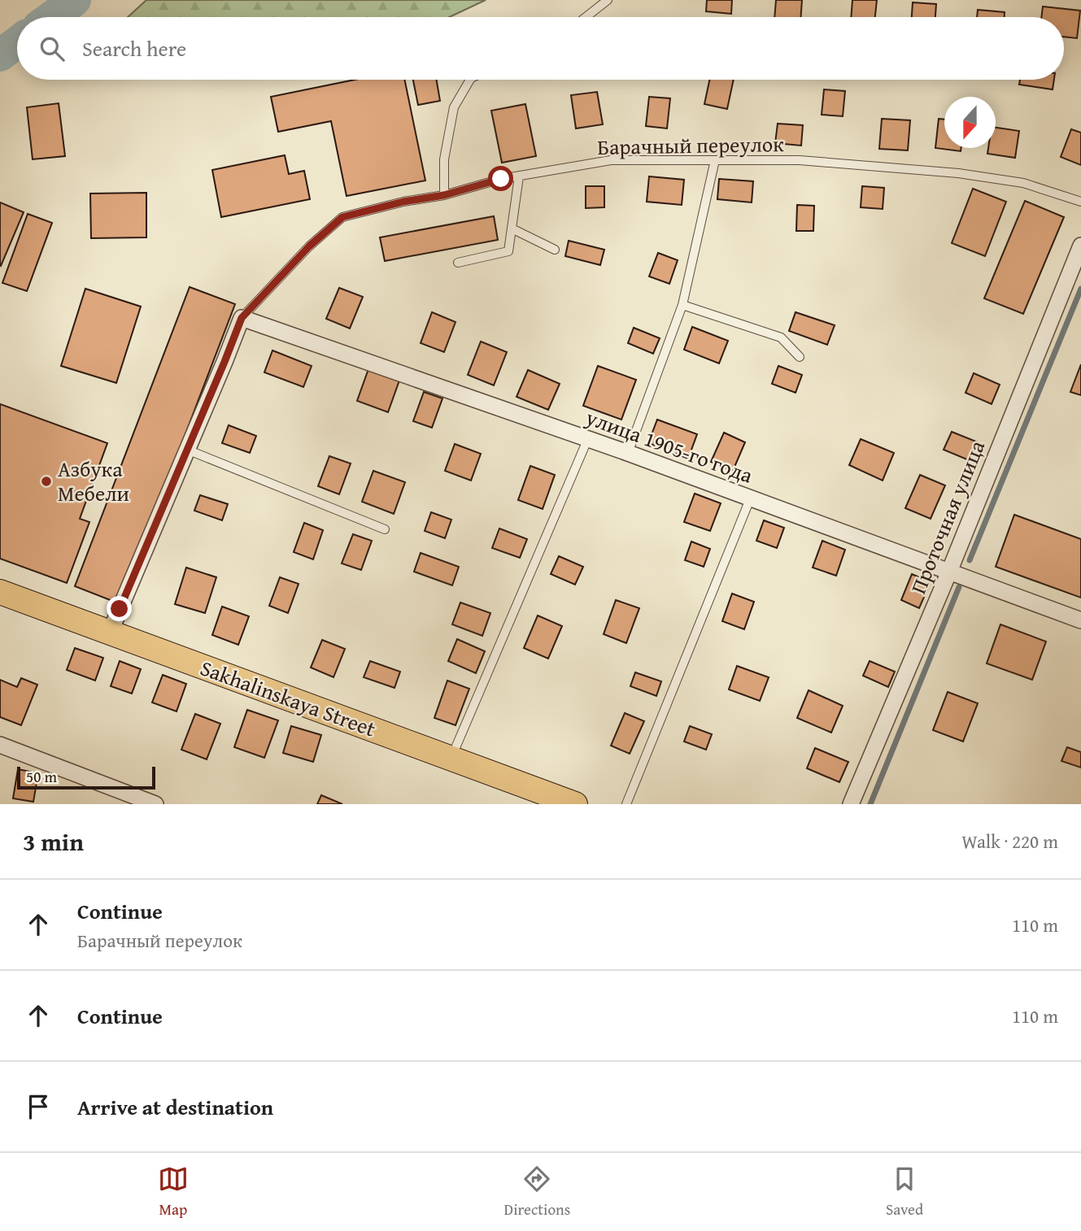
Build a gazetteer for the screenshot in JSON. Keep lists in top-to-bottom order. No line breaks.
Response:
{"streets":{"main road":["Sakhalinskaya Street"],"street":["улица 1905-го года","Проточная улица"],"lane":["Барачный переулок"]},"crossings":[["Барачный переулок","улица 1905-го года"],["улица 1905-го года","Проточная улица"]],"places":["Азбука Мебели"],"scale_bar":"50 m","north":"bottom","page":{"search":"Search here","scale":"50 m","heading":["3 min","Walk · 220 m"],"list":[["Continue","Барачный переулок","110 m"],["Continue","110 m"],"Arrive at destination"],"nav":["Map","Directions","Saved"]}}
